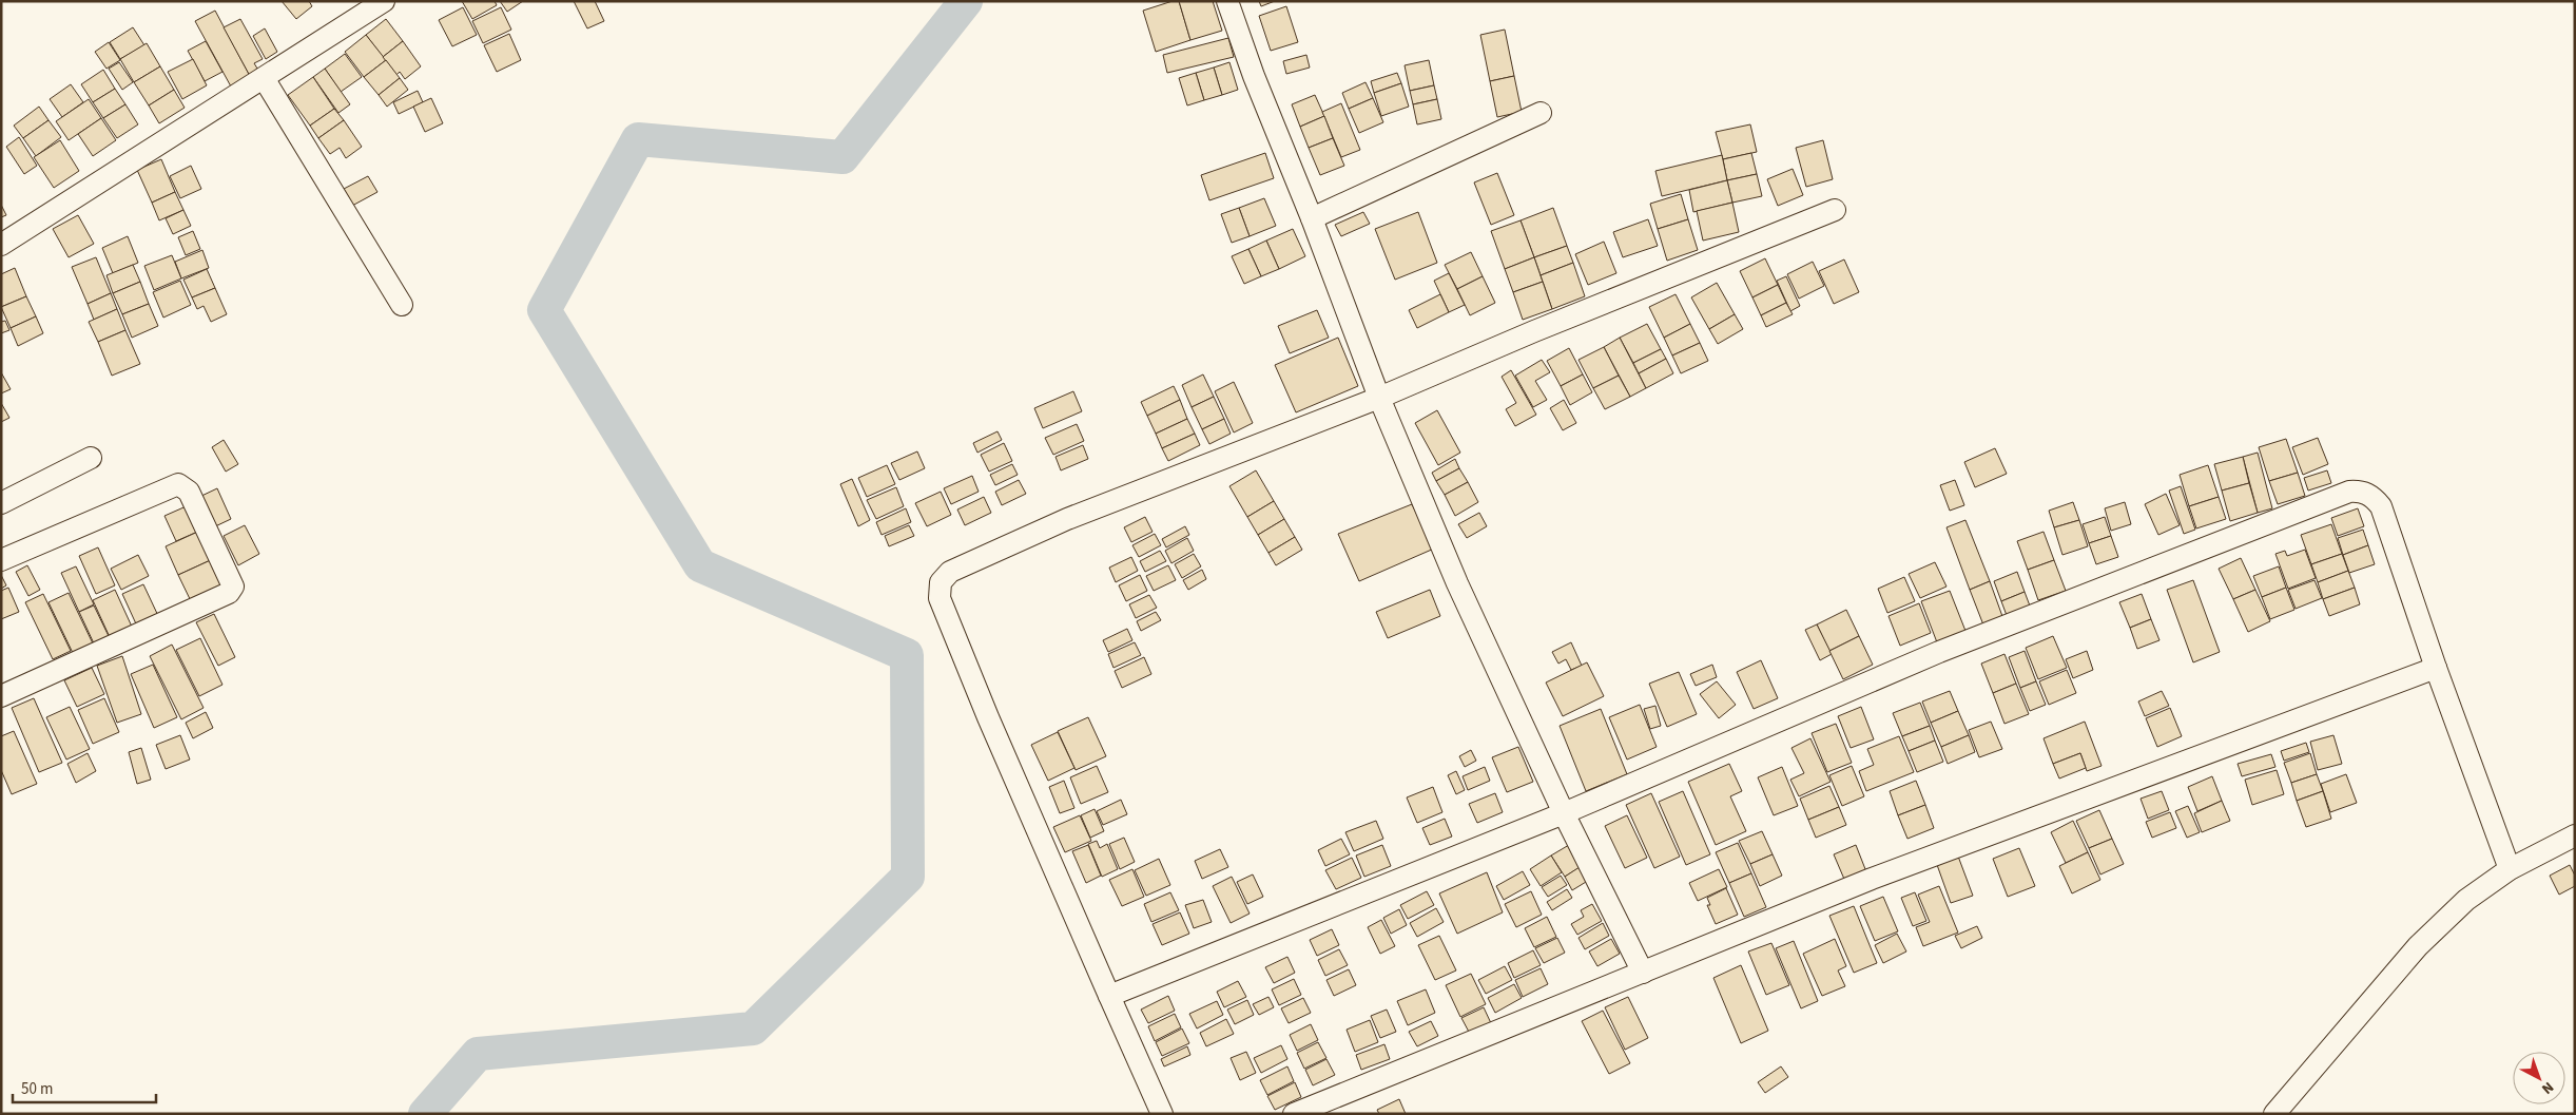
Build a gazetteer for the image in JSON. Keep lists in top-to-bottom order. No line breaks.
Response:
{"scale_bar":"50 m","north":"bottom right"}
